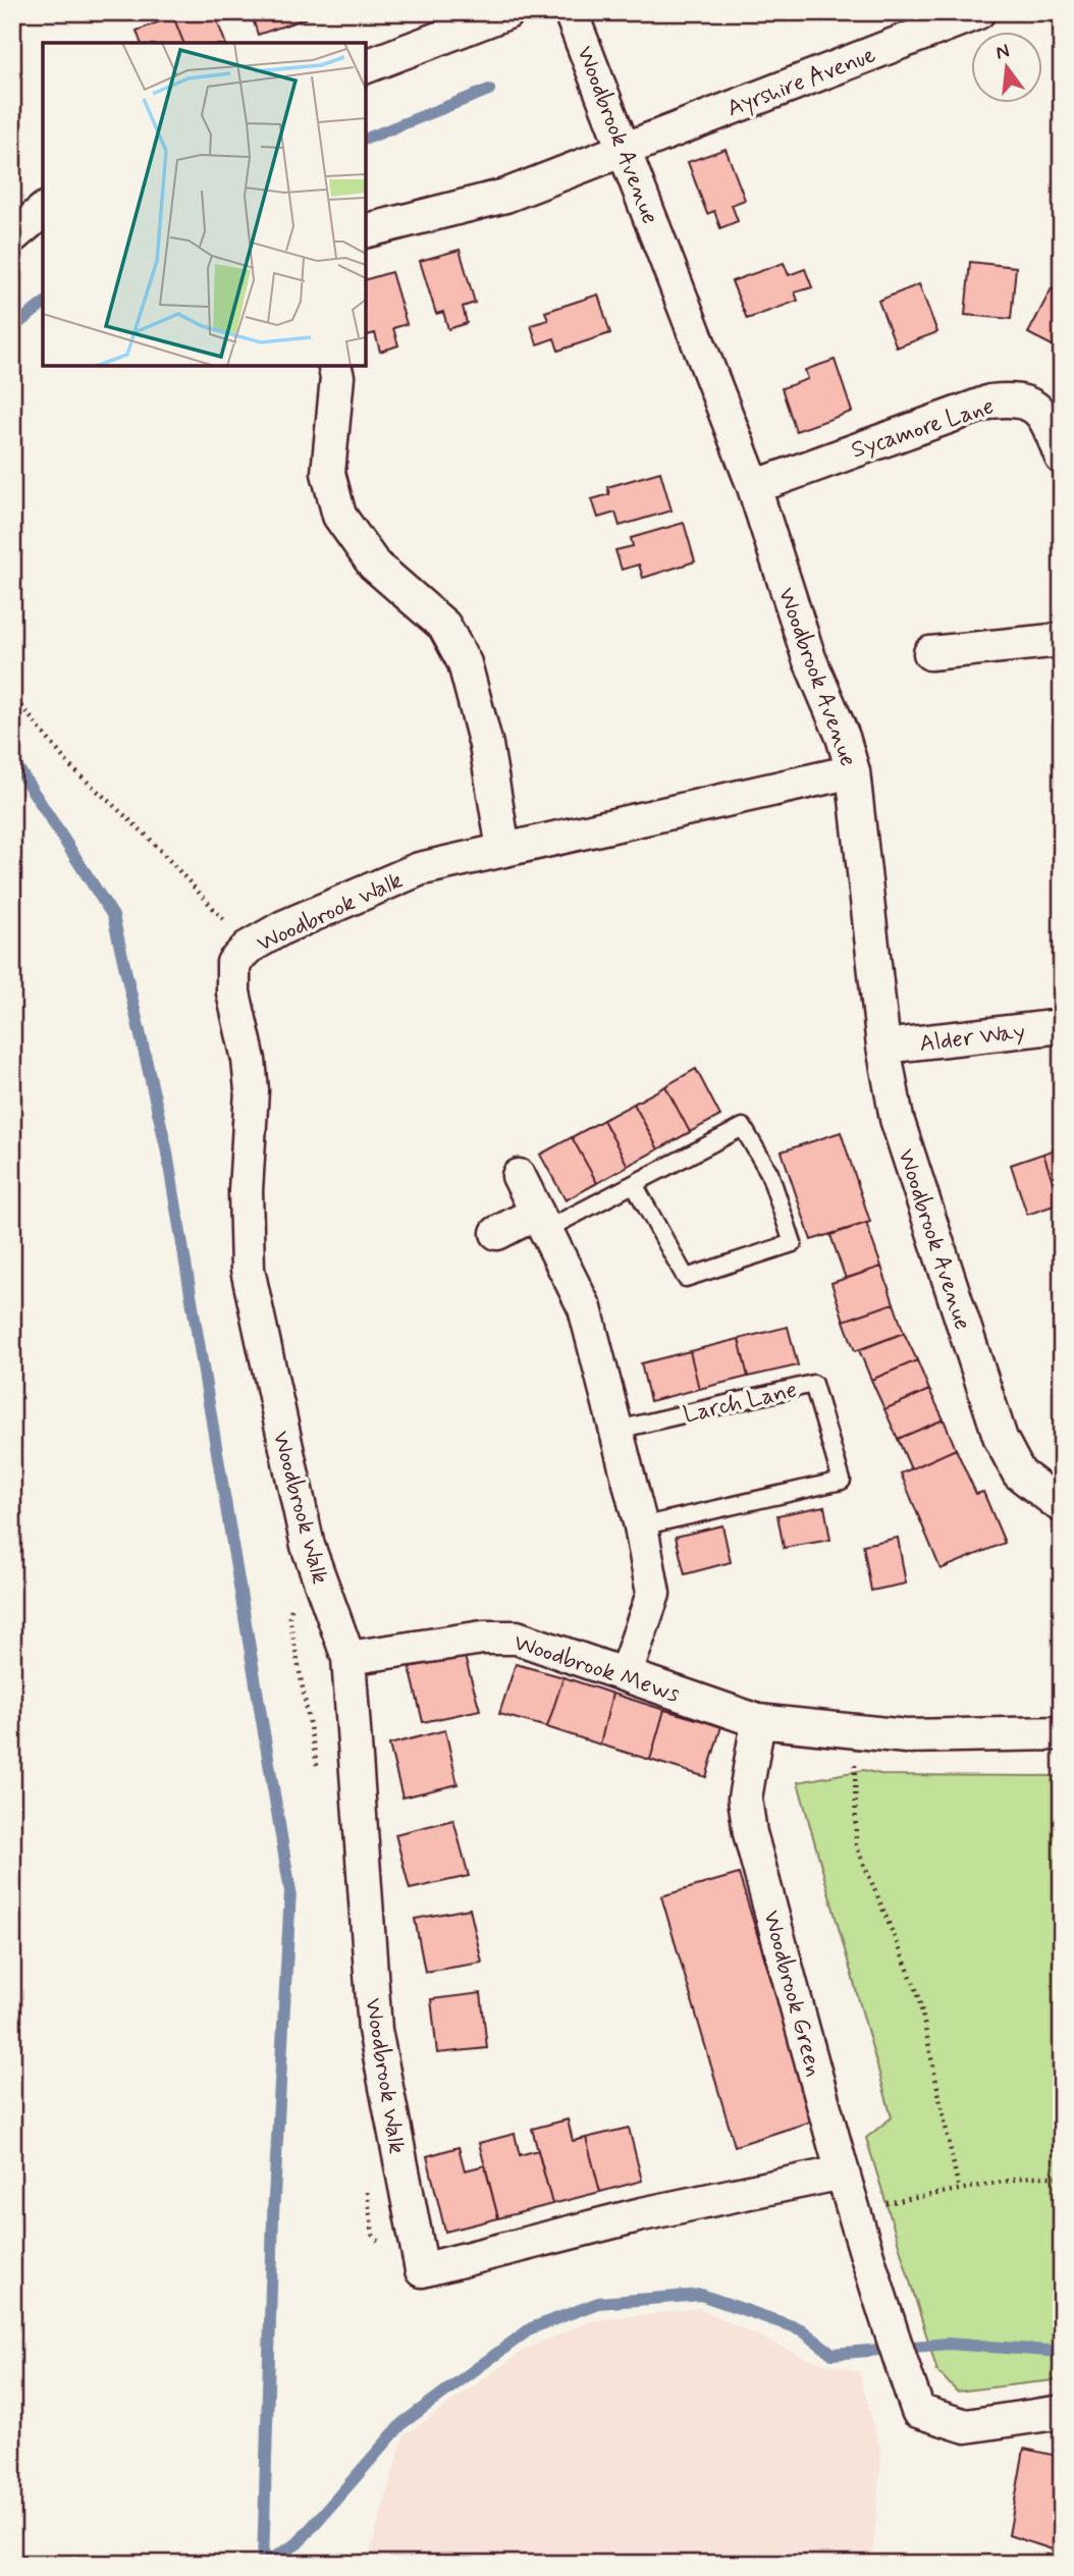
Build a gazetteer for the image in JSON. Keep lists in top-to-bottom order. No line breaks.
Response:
{"streets":{"street":["Ayrshire Avenue","Woodbrook Avenue","Sycamore Lane","Woodbrook Walk","Alder Way","Woodbrook Mews","Woodbrook Green"],"lane":["Larch Lane"]},"crossings":[["Ayrshire Avenue","Woodbrook Avenue"],["Woodbrook Avenue","Sycamore Lane"],["Woodbrook Avenue","Woodbrook Walk"],["Woodbrook Avenue","Alder Way"],["Woodbrook Walk","Woodbrook Mews"],["Woodbrook Walk","Woodbrook Green"],["Woodbrook Mews","Woodbrook Green"]],"north":"top"}
